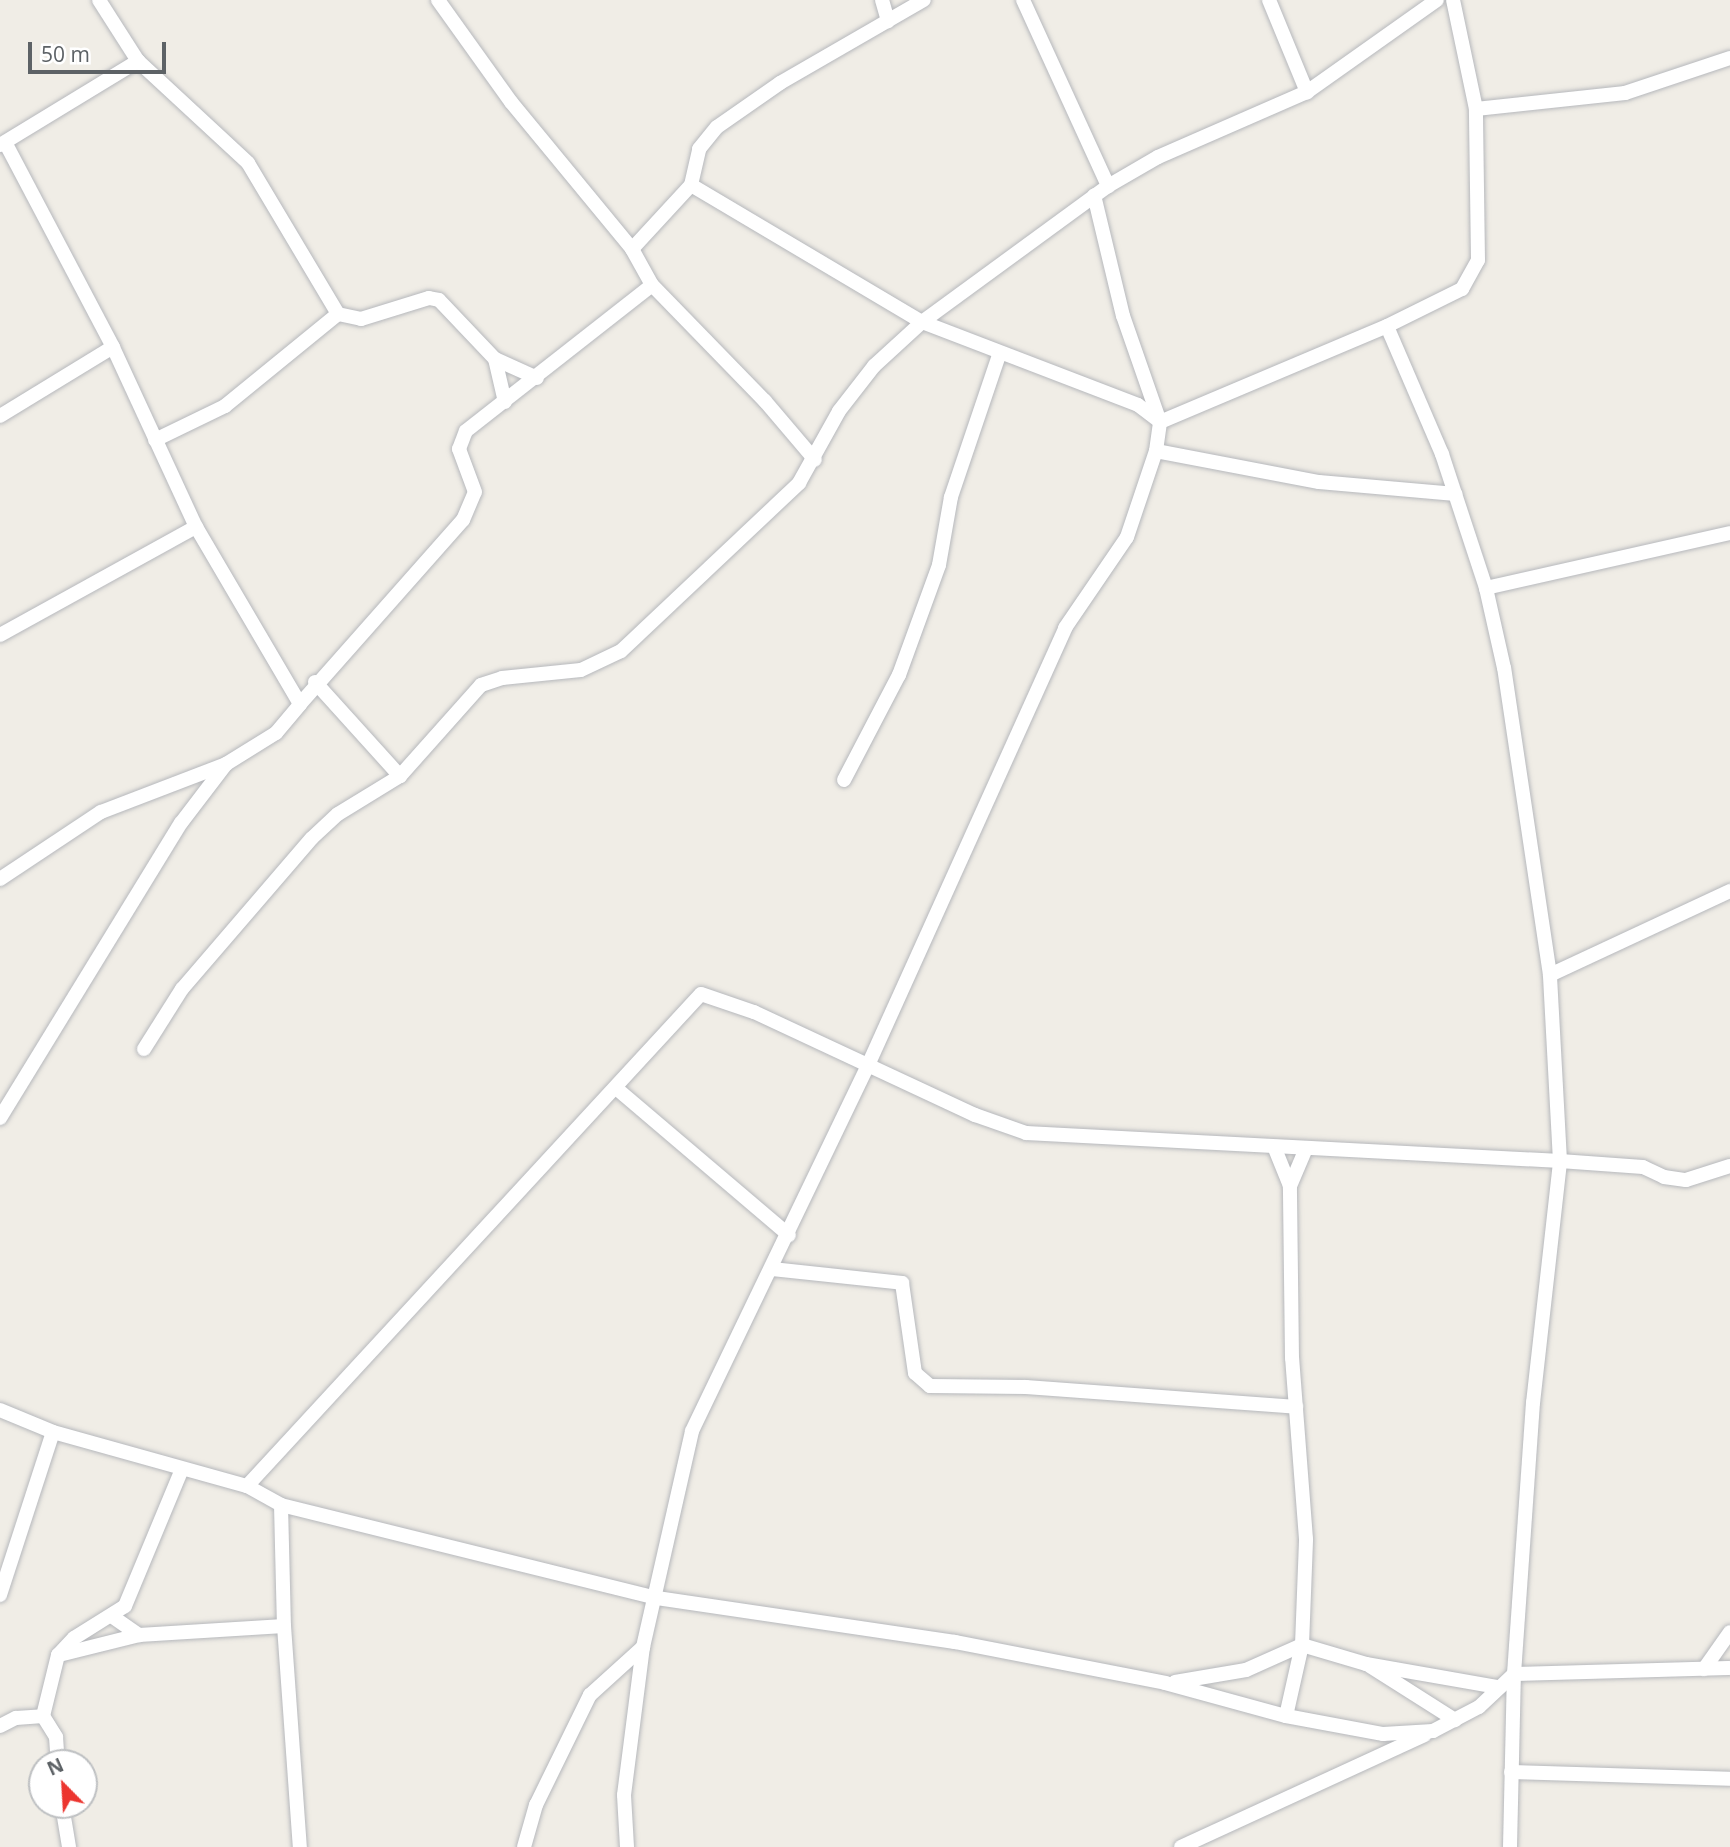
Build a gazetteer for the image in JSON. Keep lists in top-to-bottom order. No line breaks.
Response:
{"scale_bar":"50 m","north":"top left"}
